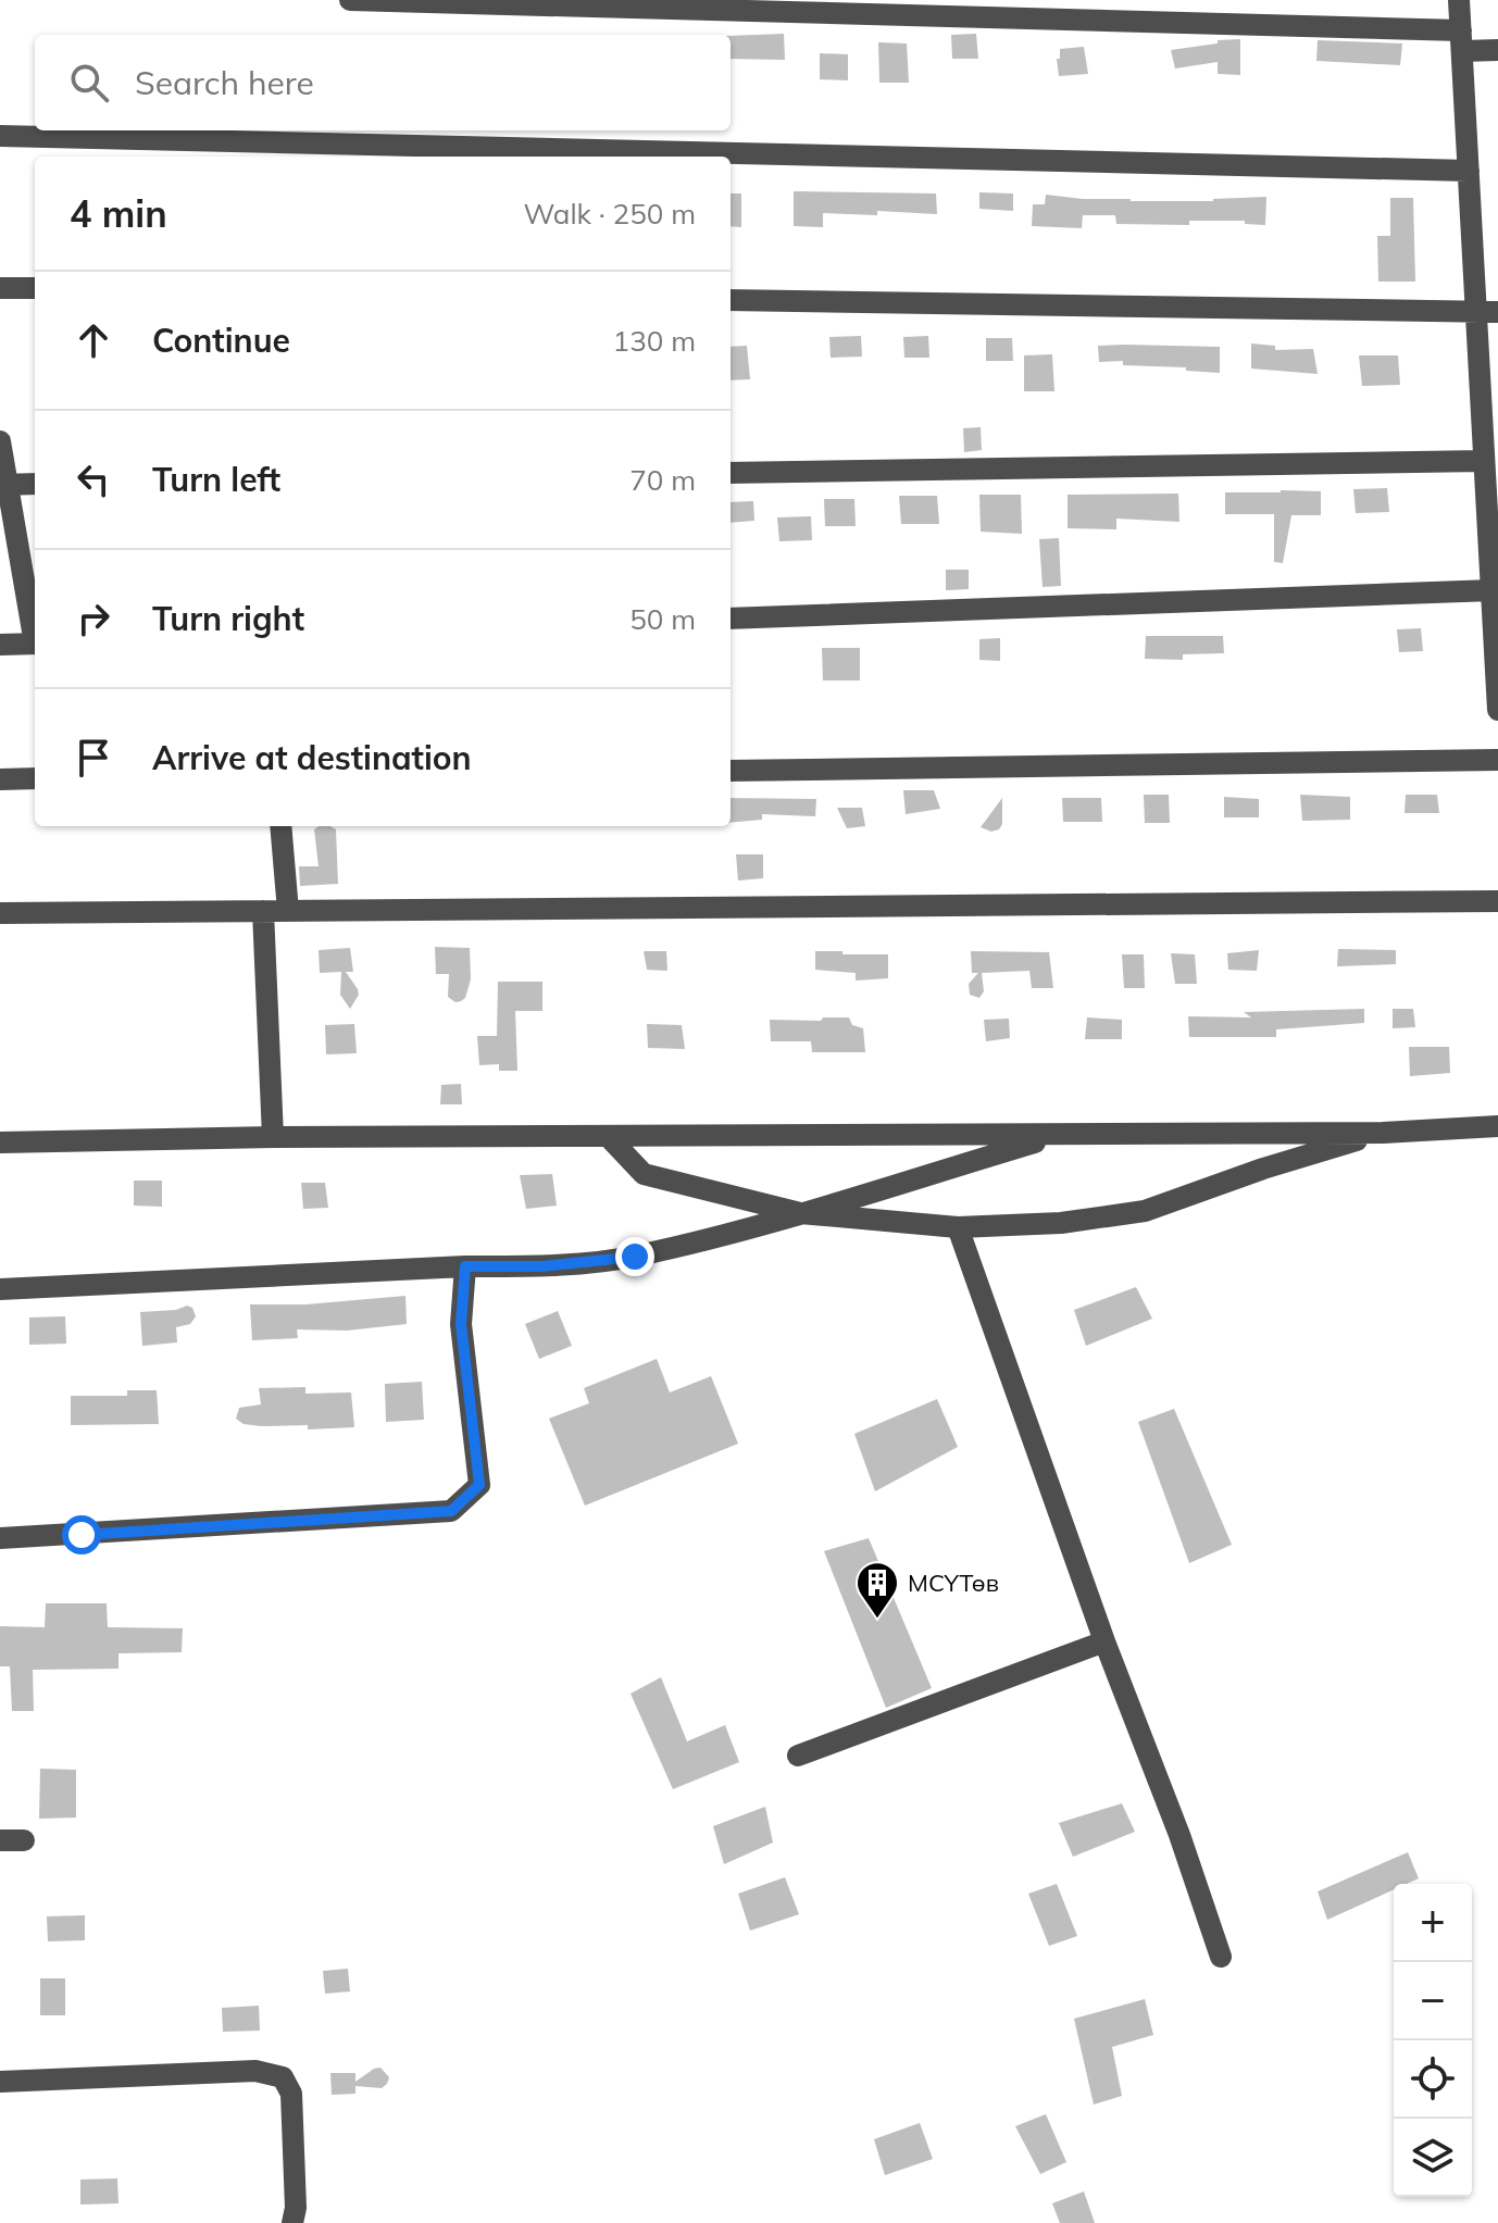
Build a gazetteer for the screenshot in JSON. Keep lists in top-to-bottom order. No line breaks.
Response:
{"places":{"building":["МСҮТөв"]},"page":{"search":"Search here","heading":["4 min","Walk · 250 m"],"list":[["Continue","130 m"],["Turn left","70 m"],["Turn right","50 m"],"Arrive at destination"],"map_buttons":["+","−"]}}
